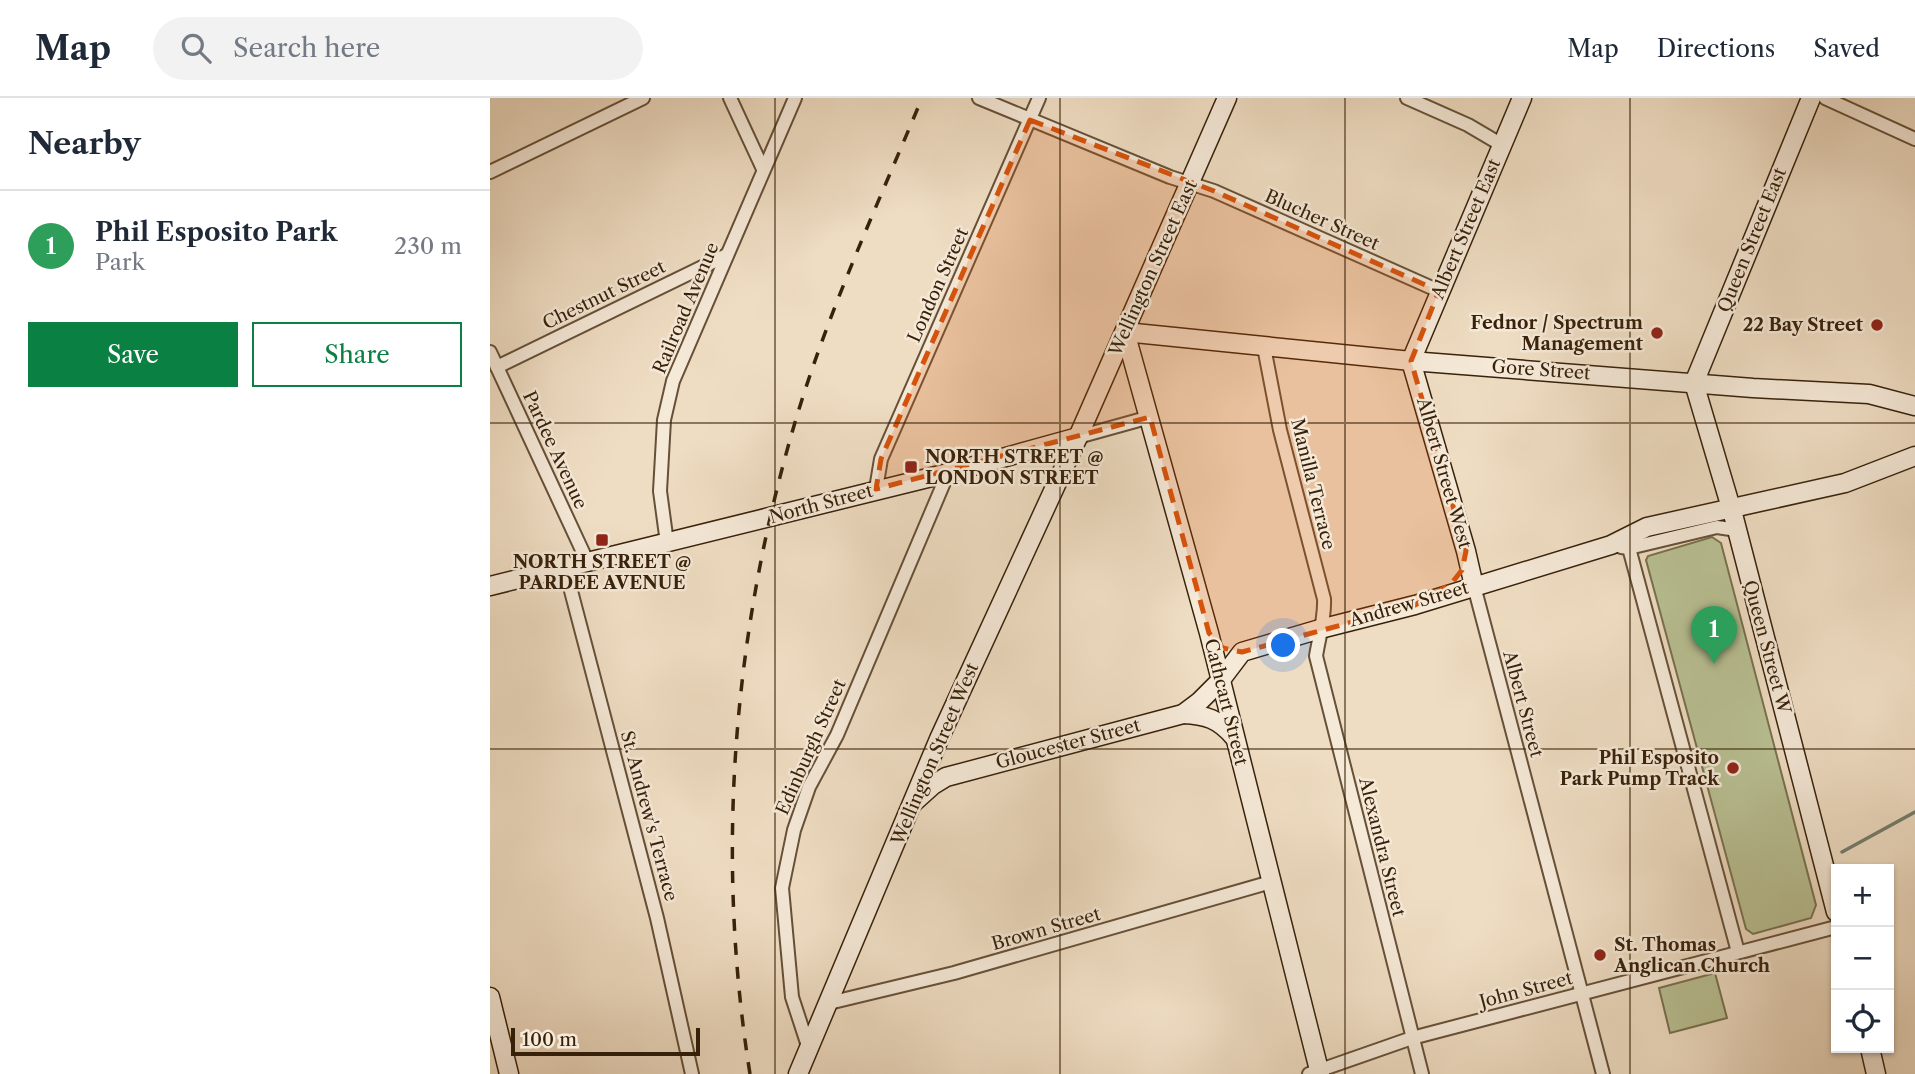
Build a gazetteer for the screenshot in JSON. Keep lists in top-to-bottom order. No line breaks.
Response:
{"streets":{"street":["Blucher Street","Albert Street East","Queen Street East","Wellington Street East","London Street","Chestnut Street","Railroad Avenue","Gore Street","Pardee Avenue","Albert Street West","Manilla Terrace","North Street","Andrew Street","Queen Street W","Cathcart Street","Albert Street","Gloucester Street","Edinburgh Street","Wellington Street West","St. Andrew's Terrace","Alexandra Street","Brown Street","John Street"]},"crossings":[["Blucher Street","Albert Street East"],["Blucher Street","Wellington Street East"],["Blucher Street","London Street"],["Albert Street East","Gore Street"],["Albert Street East","Albert Street West"],["Queen Street East","Gore Street"],["Queen Street East","Queen Street W"],["Wellington Street East","Gore Street"],["Wellington Street East","North Street"],["Wellington Street East","Cathcart Street"],["Wellington Street East","Wellington Street West"],["London Street","North Street"],["Chestnut Street","Railroad Avenue"],["Chestnut Street","Pardee Avenue"],["Railroad Avenue","North Street"],["Gore Street","Albert Street West"],["Gore Street","Manilla Terrace"],["Gore Street","Queen Street W"],["Gore Street","Cathcart Street"],["Pardee Avenue","North Street"],["Albert Street West","Andrew Street"],["Albert Street West","Albert Street"],["Manilla Terrace","Andrew Street"],["Manilla Terrace","Alexandra Street"],["North Street","Cathcart Street"],["North Street","Edinburgh Street"],["North Street","Wellington Street West"],["North Street","St. Andrew's Terrace"],["Andrew Street","Queen Street W"],["Andrew Street","Albert Street"],["Andrew Street","Alexandra Street"],["Cathcart Street","Gloucester Street"],["Cathcart Street","Brown Street"],["Cathcart Street","John Street"],["Albert Street","John Street"],["Gloucester Street","Wellington Street West"],["Edinburgh Street","Wellington Street West"],["Wellington Street West","Brown Street"],["Alexandra Street","John Street"]],"places":{"other":["22 Bay Street","Fednor / Spectrum Management","Phil Esposito Park Pump Track","St. Thomas Anglican Church"],"transit":["NORTH STREET @ LONDON STREET","NORTH STREET @ PARDEE AVENUE"]},"scale_bar":"100 m","page":{"header":"Map","search":"Search here","nav":["Map","Directions","Saved"],"heading":"Nearby","list":[{"mark":"1","name":"Phil Esposito Park","note":"Park","value":"230 m"}],"buttons":["Save","Share"],"pins":"1","map_buttons":["+","−"],"scale":"100 m"}}
